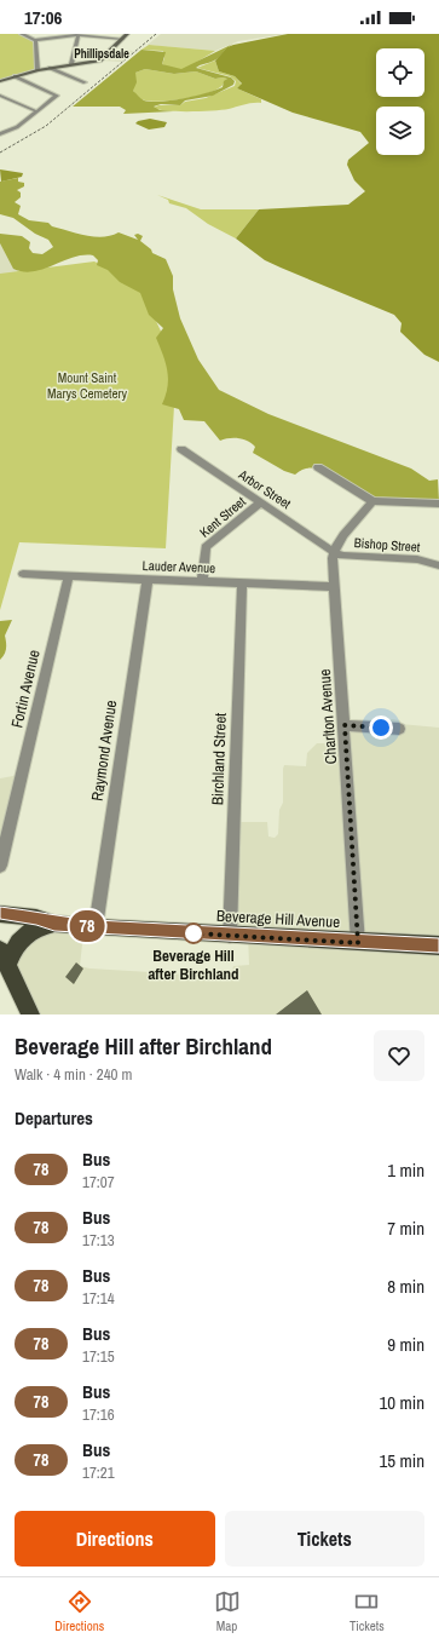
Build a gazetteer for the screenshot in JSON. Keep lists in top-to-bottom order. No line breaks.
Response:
{"streets":{"main road":["Beverage Hill Avenue"],"street":["Arbor Street","Kent Street","Bishop Street","Lauder Avenue","Fortin Avenue","Charlton Avenue","Raymond Avenue","Birchland Street"]},"crossings":[["Arbor Street","Kent Street"],["Arbor Street","Bishop Street"],["Arbor Street","Charlton Avenue"],["Kent Street","Lauder Avenue"],["Bishop Street","Charlton Avenue"],["Lauder Avenue","Fortin Avenue"],["Lauder Avenue","Charlton Avenue"],["Lauder Avenue","Raymond Avenue"],["Lauder Avenue","Birchland Street"],["Charlton Avenue","Beverage Hill Avenue"],["Raymond Avenue","Beverage Hill Avenue"],["Birchland Street","Beverage Hill Avenue"]],"districts":["Phillipsdale"],"parks":["Mount Saint Marys Cemetery"],"places":["Beverage Hill after Birchland"],"lines":["bus line 78"],"page":{"status":"17:06","on_map":"78","heading":[["Beverage Hill after Birchland","Walk · 4 min · 240 m"],"Departures"],"list":[{"mark":"78","name":"Bus","note":"17:07","value":"1 min"},{"mark":"78","name":"Bus","note":"17:13","value":"7 min"},{"mark":"78","name":"Bus","note":"17:14","value":"8 min"},{"mark":"78","name":"Bus","note":"17:15","value":"9 min"},{"mark":"78","name":"Bus","note":"17:16","value":"10 min"},{"mark":"78","name":"Bus","note":"17:21","value":"15 min"}],"buttons":["Directions","Tickets"],"tabs":["Directions","Map","Tickets"]}}
